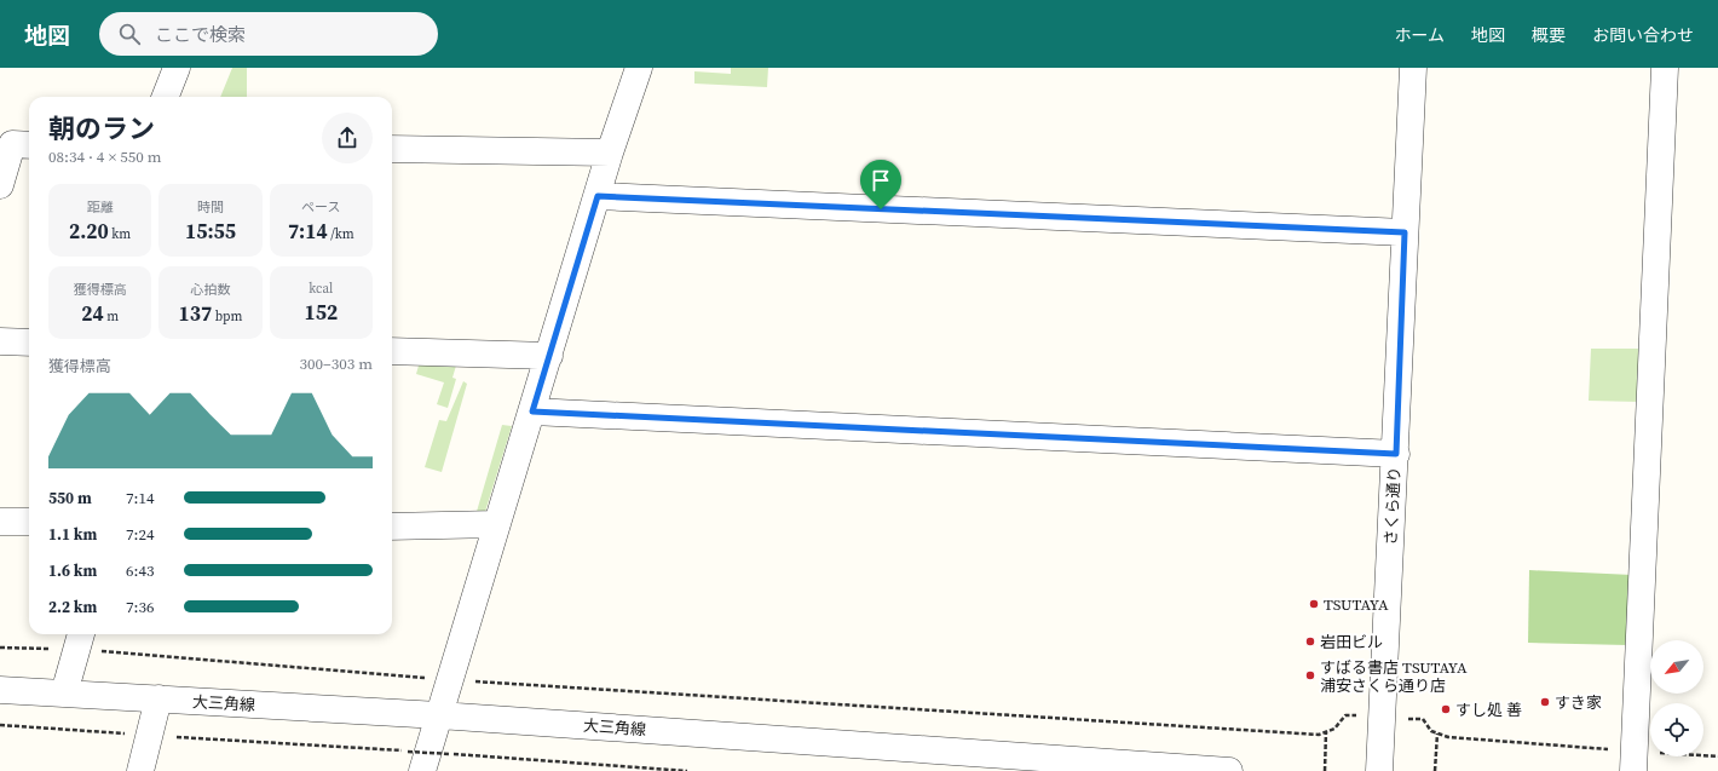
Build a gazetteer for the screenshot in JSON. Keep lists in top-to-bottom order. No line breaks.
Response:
{"streets":{"street":["さくら通り","大三角線"]},"places":["TSUTAYA","岩田ビル","すばる書店 TSUTAYA 浦安さくら通り店","すき家","すし処 善"],"north":"bottom left","page":{"header":"地図","search":"ここで検索","nav":["ホーム","地図","概要","お問い合わせ"],"heading":["朝のラン","08:34 · 4 × 550 m"],"stats":[["距離","2.20 km"],["時間","15:55"],["ペース","7:14 /km"],["獲得標高","24 m"],["心拍数","137 bpm"],["kcal","152"]],"chart":["獲得標高","300–303 m"],"list":[{"name":"550 m","note":"7:14"},{"name":"1.1 km","note":"7:24"},{"name":"1.6 km","note":"6:43"},{"name":"2.2 km","note":"7:36"}]}}
